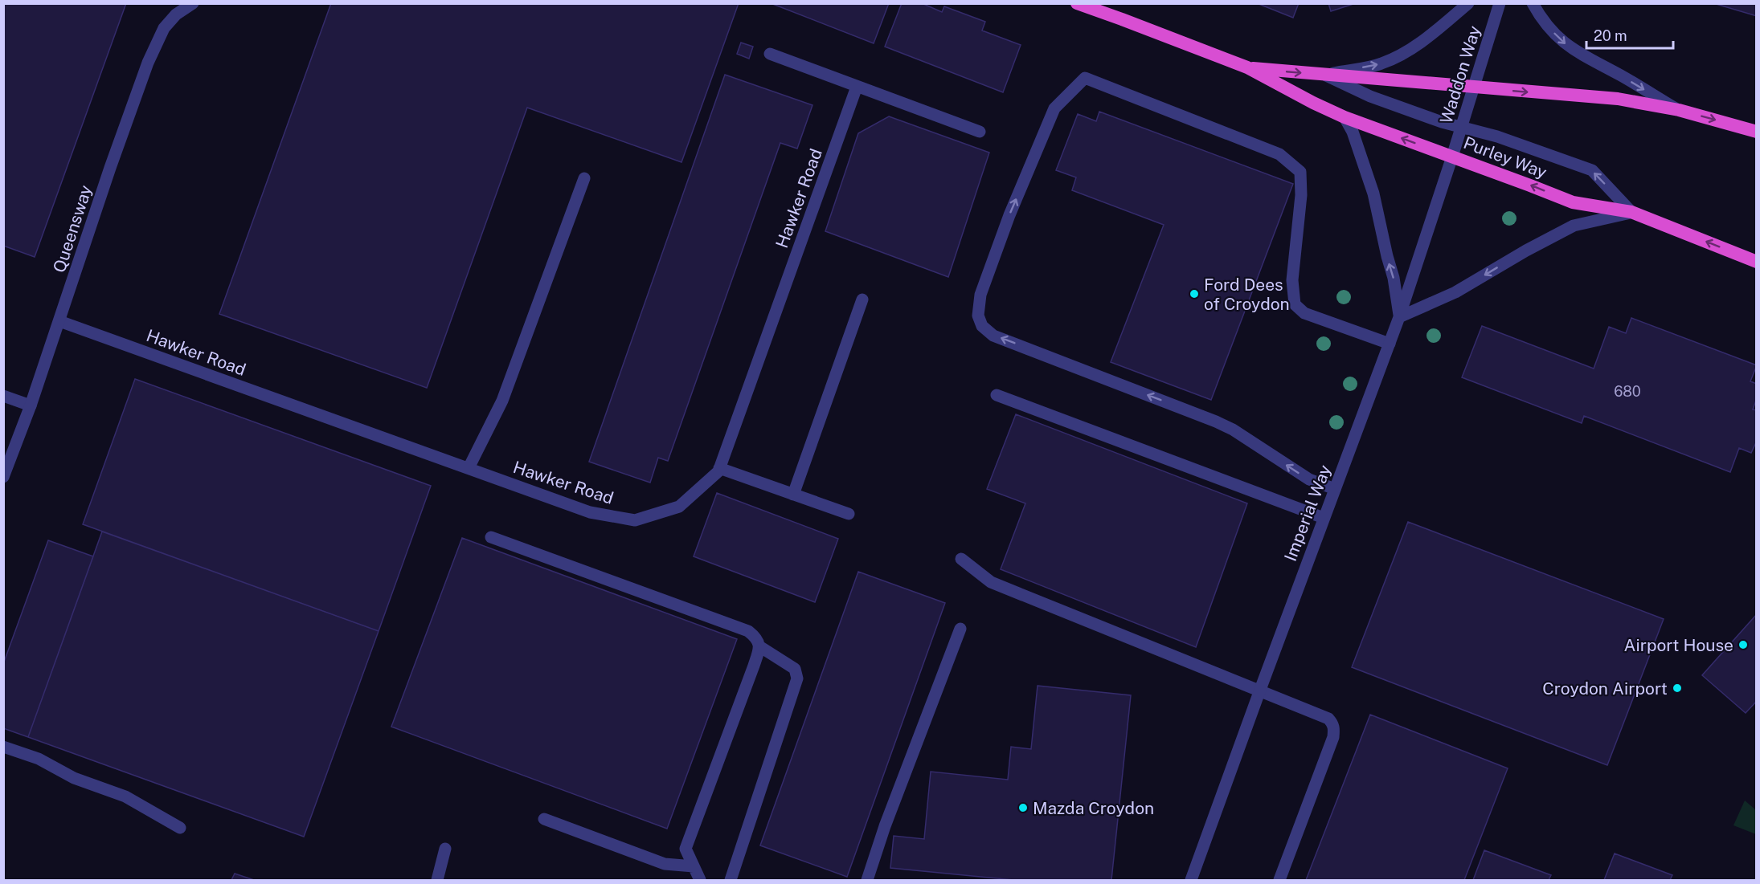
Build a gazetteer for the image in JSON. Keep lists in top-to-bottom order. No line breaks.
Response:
{"streets":{"highway":["Purley Way"],"street":["Waddon Way","Hawker Road","Queensway","Imperial Way"]},"crossings":[["Waddon Way","Purley Way"],["Waddon Way","Imperial Way"],["Purley Way","Imperial Way"],["Hawker Road","Queensway"]],"places":["Ford Dees of Croydon","Airport House","Croydon Airport","Mazda Croydon"],"house_numbers":["680"],"scale_bar":"20 m"}
